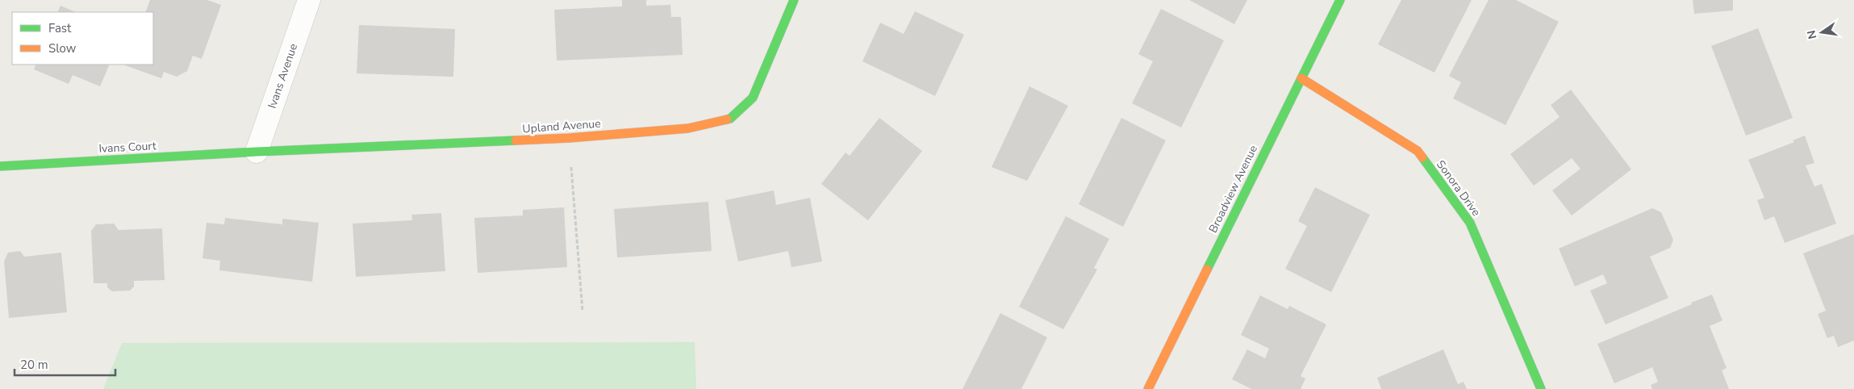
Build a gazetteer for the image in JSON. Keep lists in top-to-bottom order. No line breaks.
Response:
{"streets":{"street":["Ivans Avenue","Upland Avenue","Ivans Court","Sonora Drive","Broadview Avenue"]},"crossings":[["Ivans Avenue","Upland Avenue"],["Ivans Avenue","Ivans Court"],["Upland Avenue","Ivans Court"],["Sonora Drive","Broadview Avenue"]],"legend":["Fast","Slow"],"scale_bar":"20 m","north":"left"}
